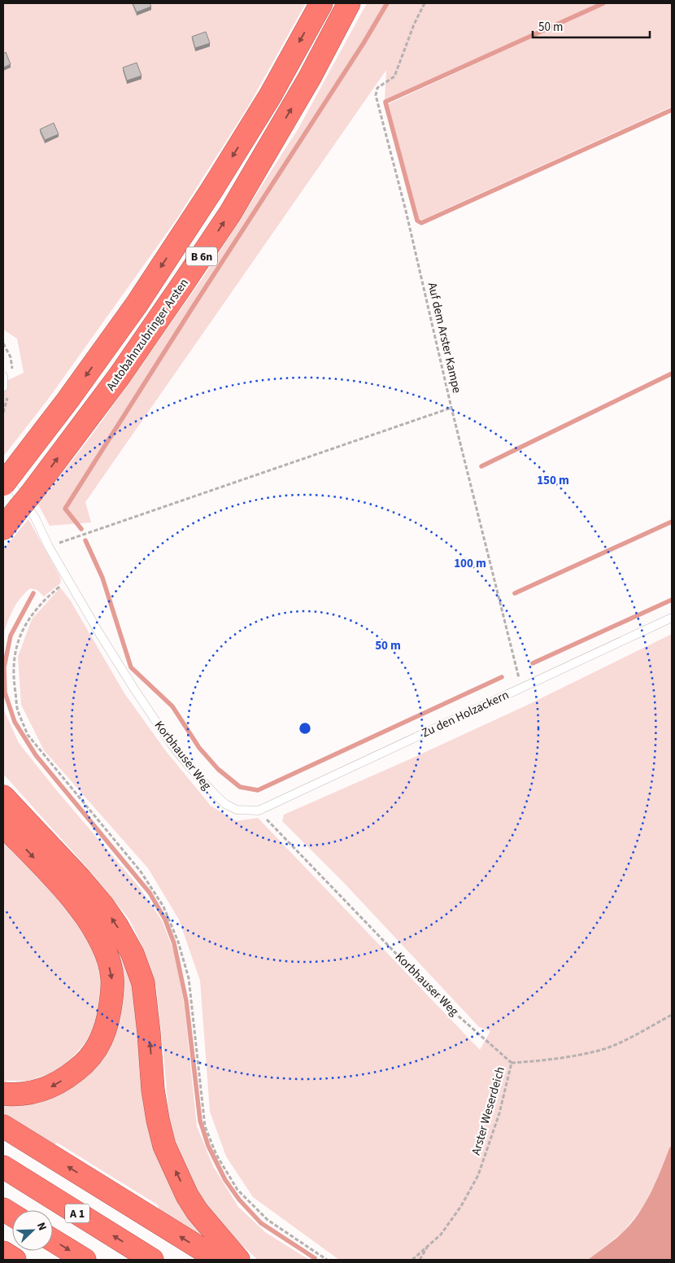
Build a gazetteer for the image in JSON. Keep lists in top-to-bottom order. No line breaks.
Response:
{"streets":{"highway":["B 6n","Autobahnzubringer Arsten","A 1"],"lane":["Zu den Holzackern","Korbhauser Weg"],"path":["Auf dem Arster Kampe","Arster Weserdeich"]},"crossings":[["B 6n","Korbhauser Weg"],["Auf dem Arster Kampe","Zu den Holzackern"],["Zu den Holzackern","Korbhauser Weg"],["Korbhauser Weg","Arster Weserdeich"]],"scale_bar":"50 m","north":"top right","rings":["150 m","100 m","50 m"]}
